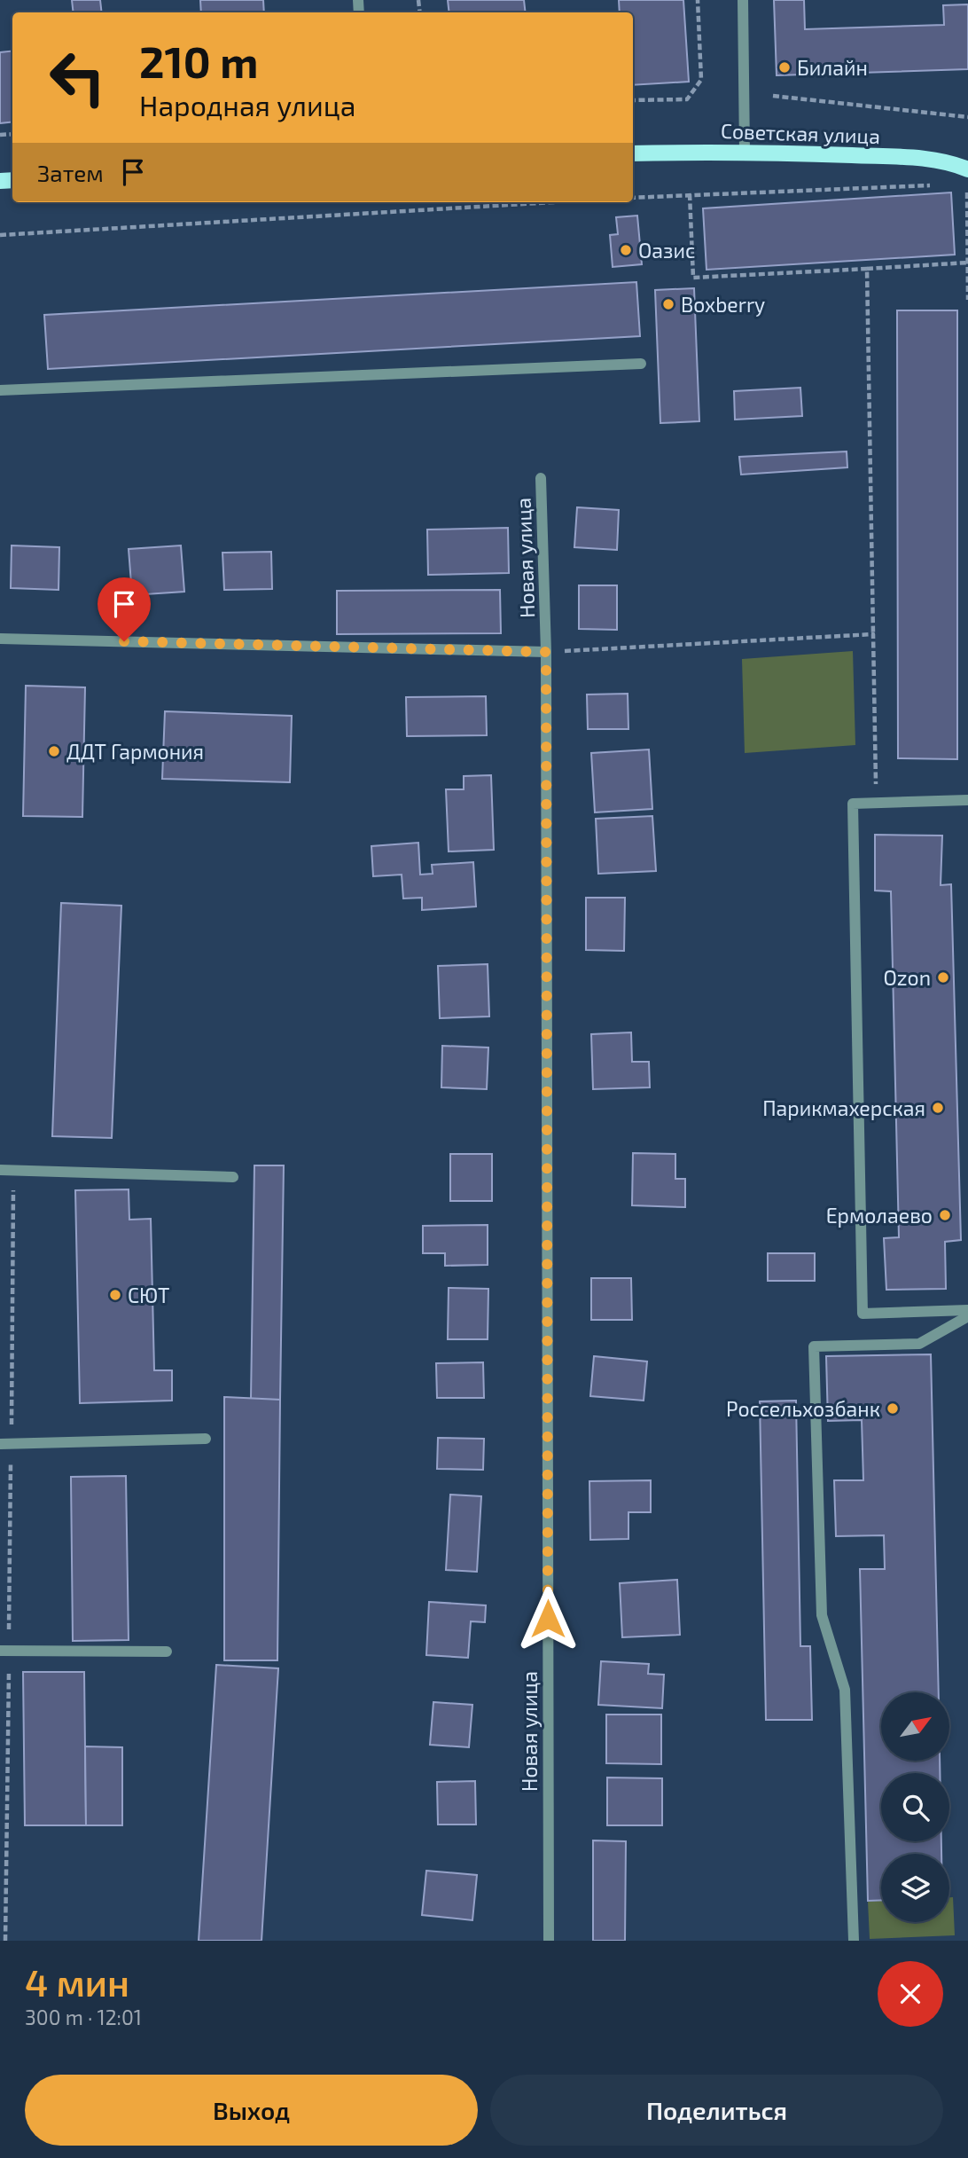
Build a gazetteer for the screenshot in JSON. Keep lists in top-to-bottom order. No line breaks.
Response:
{"streets":{"main road":["Советская улица"],"street":["Новая улица"]},"places":["Билайн","Оазис","Boxberry","ДДТ Гармония","Ozon","Парикмахерская","Ермолаево","СЮТ","Россельхозбанк"],"north":"top right","page":{"turn":["210 m","Народная улица"],"then":"Затем","heading":["4 мин","300 m · 12:01"],"buttons":["Выход","Поделиться"]}}
